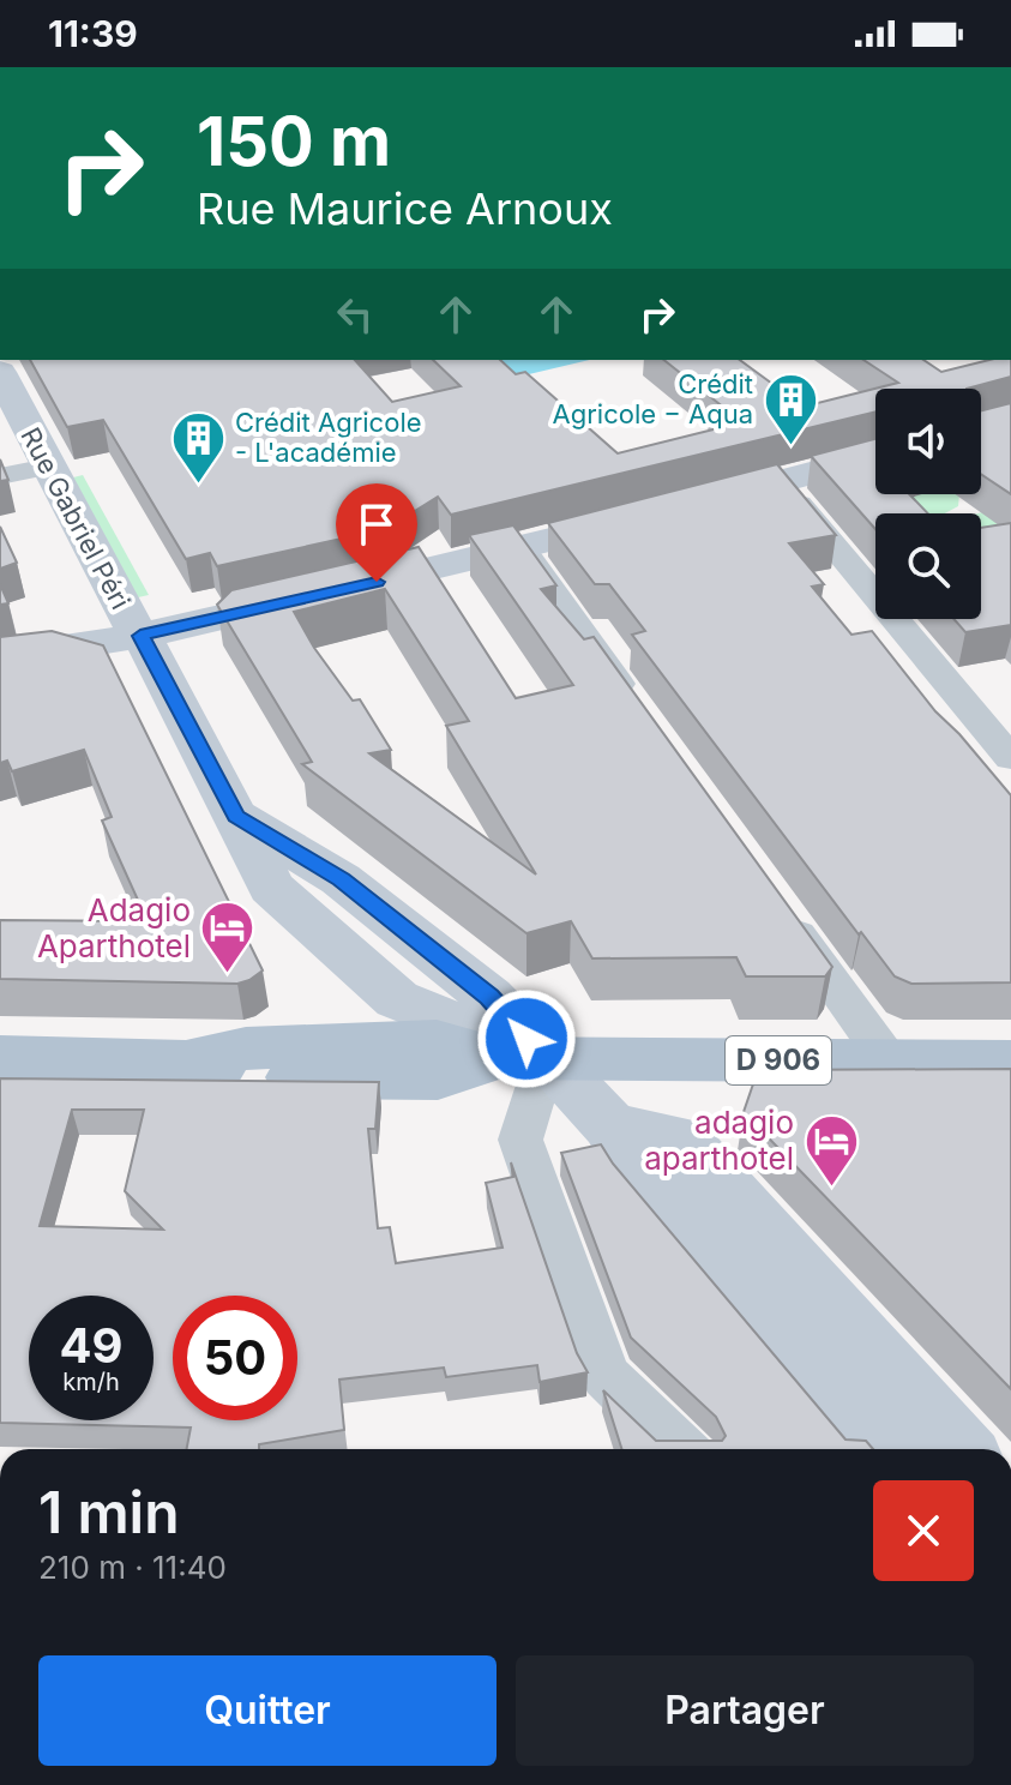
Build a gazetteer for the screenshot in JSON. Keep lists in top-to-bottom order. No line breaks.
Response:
{"streets":{"main road":["Rue Gabriel Péri","D 906"]},"crossings":[["Rue Gabriel Péri","D 906"]],"places":{"building":["Crédit Agricole − Aqua","Crédit Agricole - L'académie"],"hotel":["Adagio Aparthotel","adagio aparthotel"]},"page":{"status":"11:39","turn":["150 m","Rue Maurice Arnoux"],"speed":"49 km/h","limit":"50","heading":["1 min","210 m · 11:40"],"buttons":["Quitter","Partager"]}}
